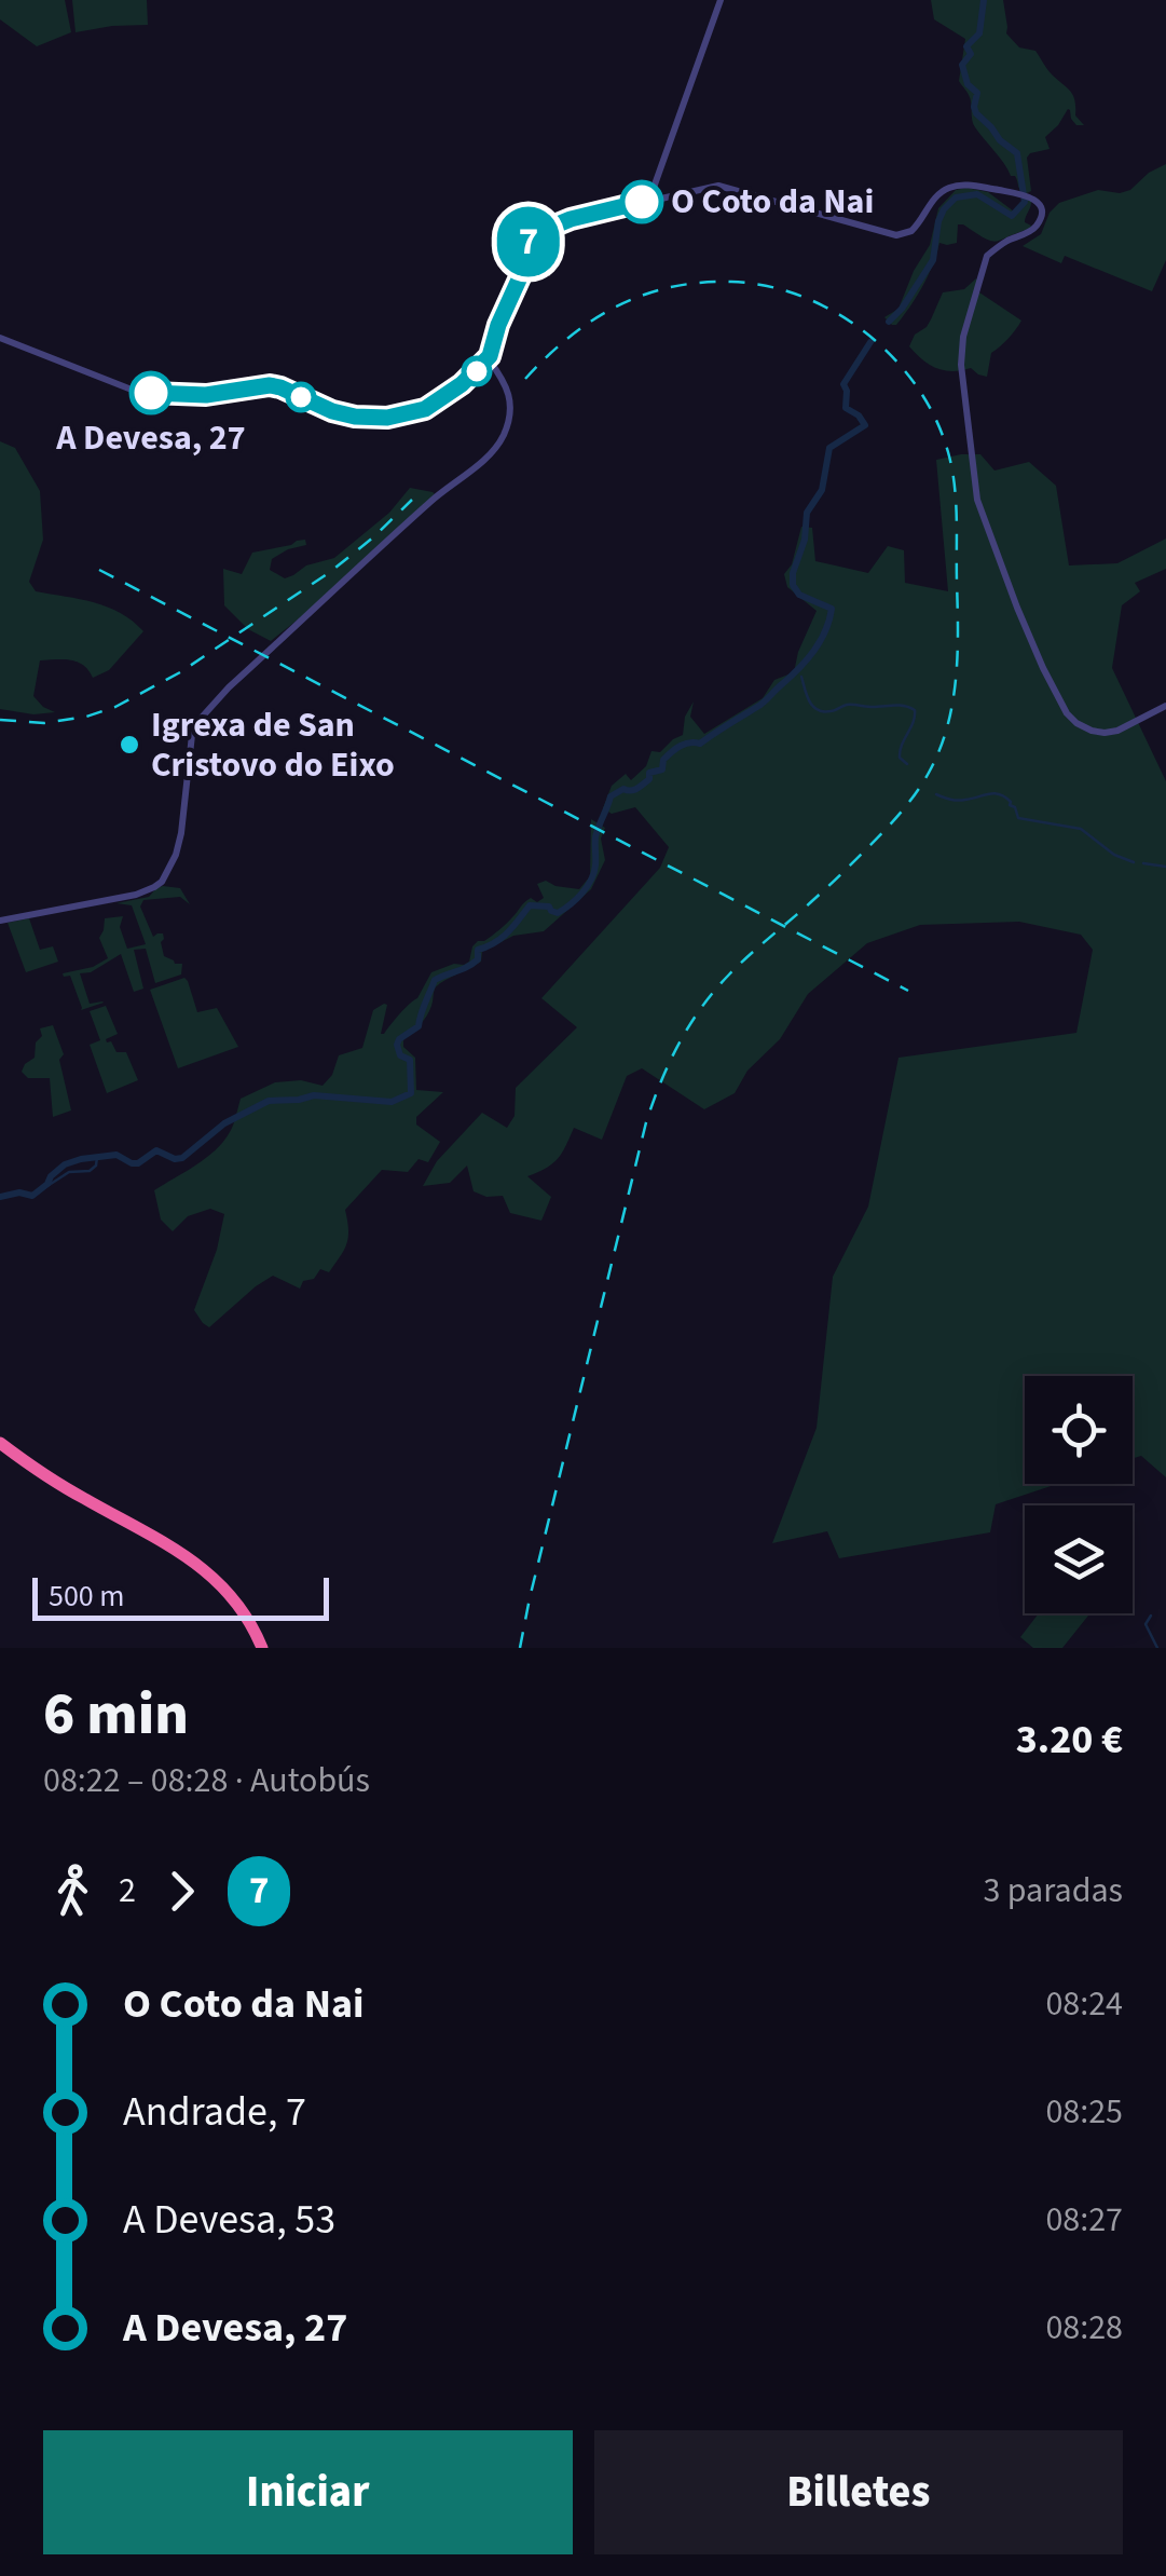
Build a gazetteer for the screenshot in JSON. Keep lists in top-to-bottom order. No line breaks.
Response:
{"places":["O Coto da Nai","A Devesa, 27","Igrexa de San Cristovo do Eixo"],"lines":["bus line 7"],"scale_bar":"500 m","page":{"on_map":"7","scale":"500 m","heading":["6 min","08:22 – 08:28 · Autobús","3.20 €"],"legs":["2","7","3 paradas"],"list":[{"name":"O Coto da Nai","value":"08:24"},{"name":"Andrade, 7","value":"08:25"},{"name":"A Devesa, 53","value":"08:27"},{"name":"A Devesa, 27","value":"08:28"}],"buttons":["Iniciar","Billetes"]}}
